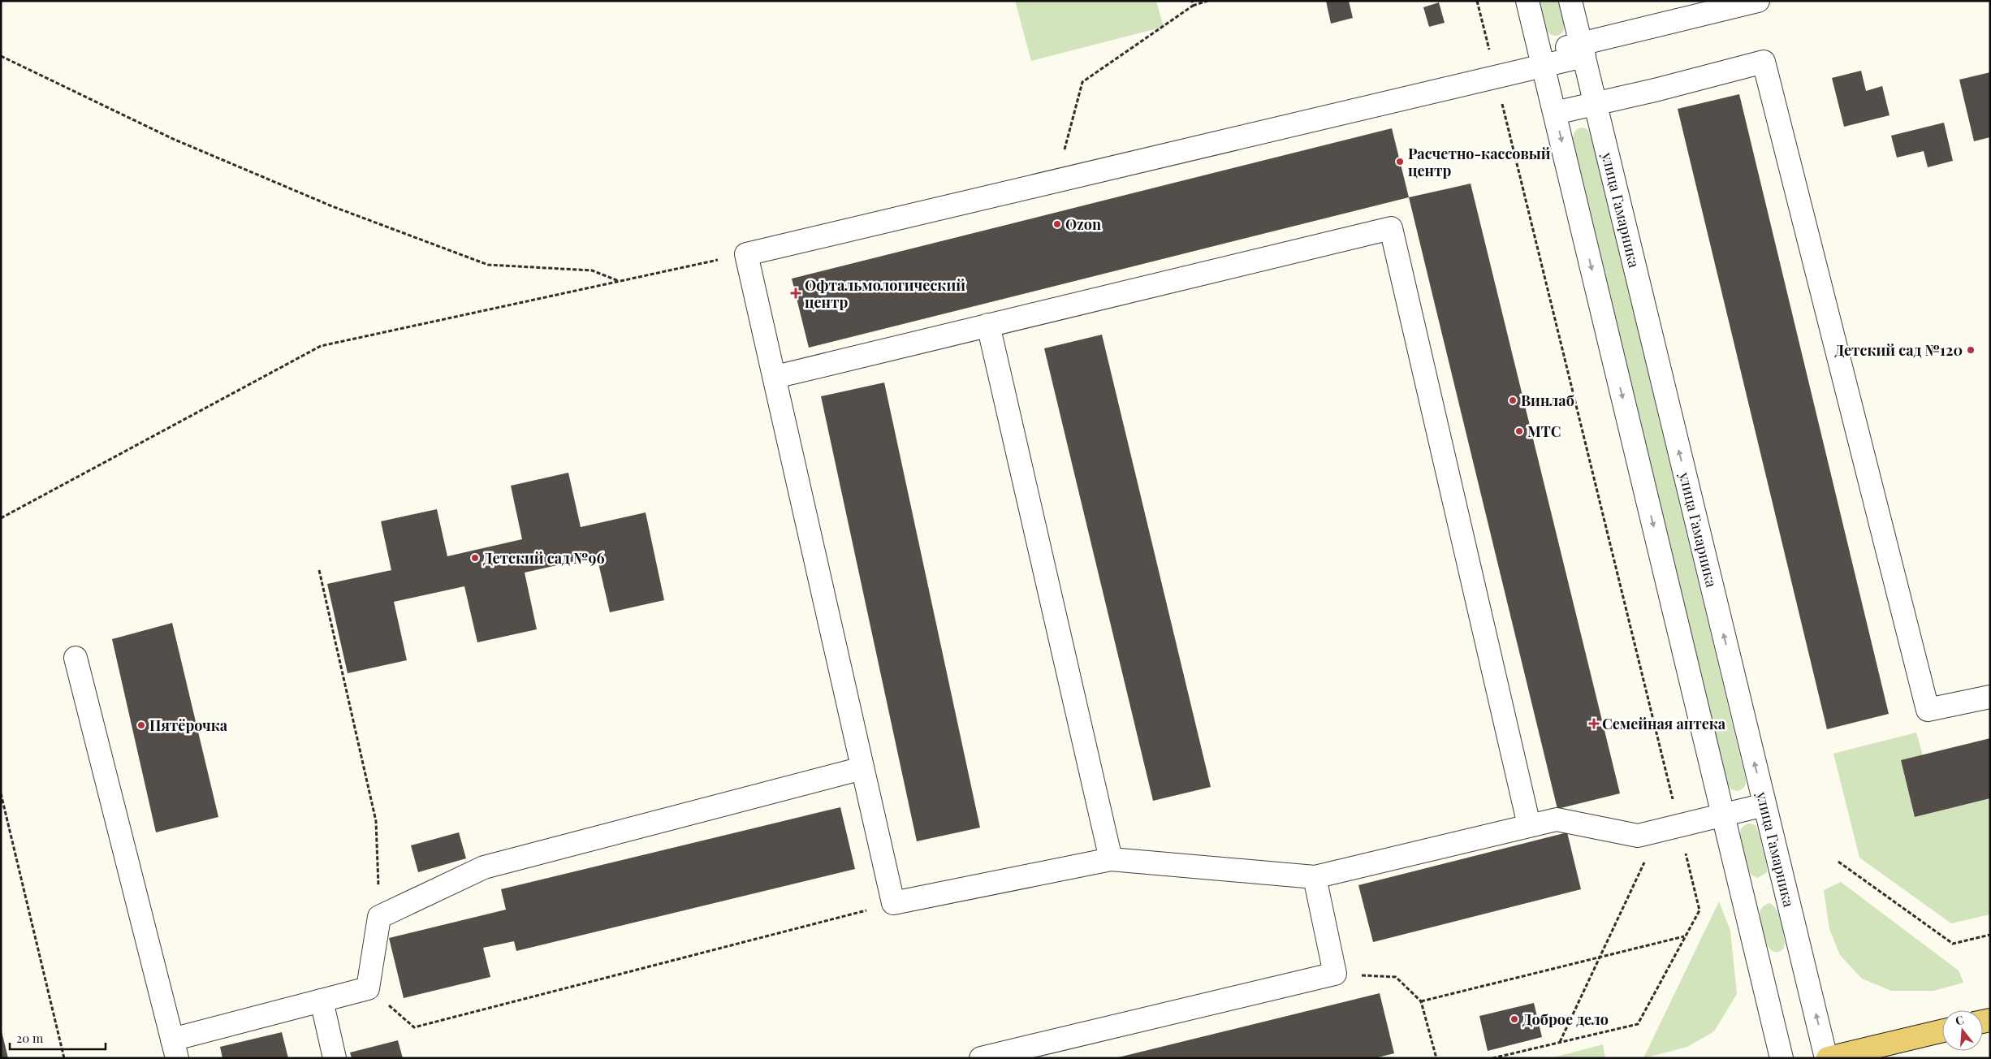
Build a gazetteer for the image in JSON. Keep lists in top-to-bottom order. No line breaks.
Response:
{"streets":{"street":["улица Гамарника"]},"places":{"other":["Расчетно-кассовый центр","Ozon","Детский сад №120","Винлаб","МТС","Детский сад №96","Пятёрочка","Доброе дело"],"health":["Офтальмологический центр","Семейная аптека"]},"scale_bar":"20 m","north":"top"}
